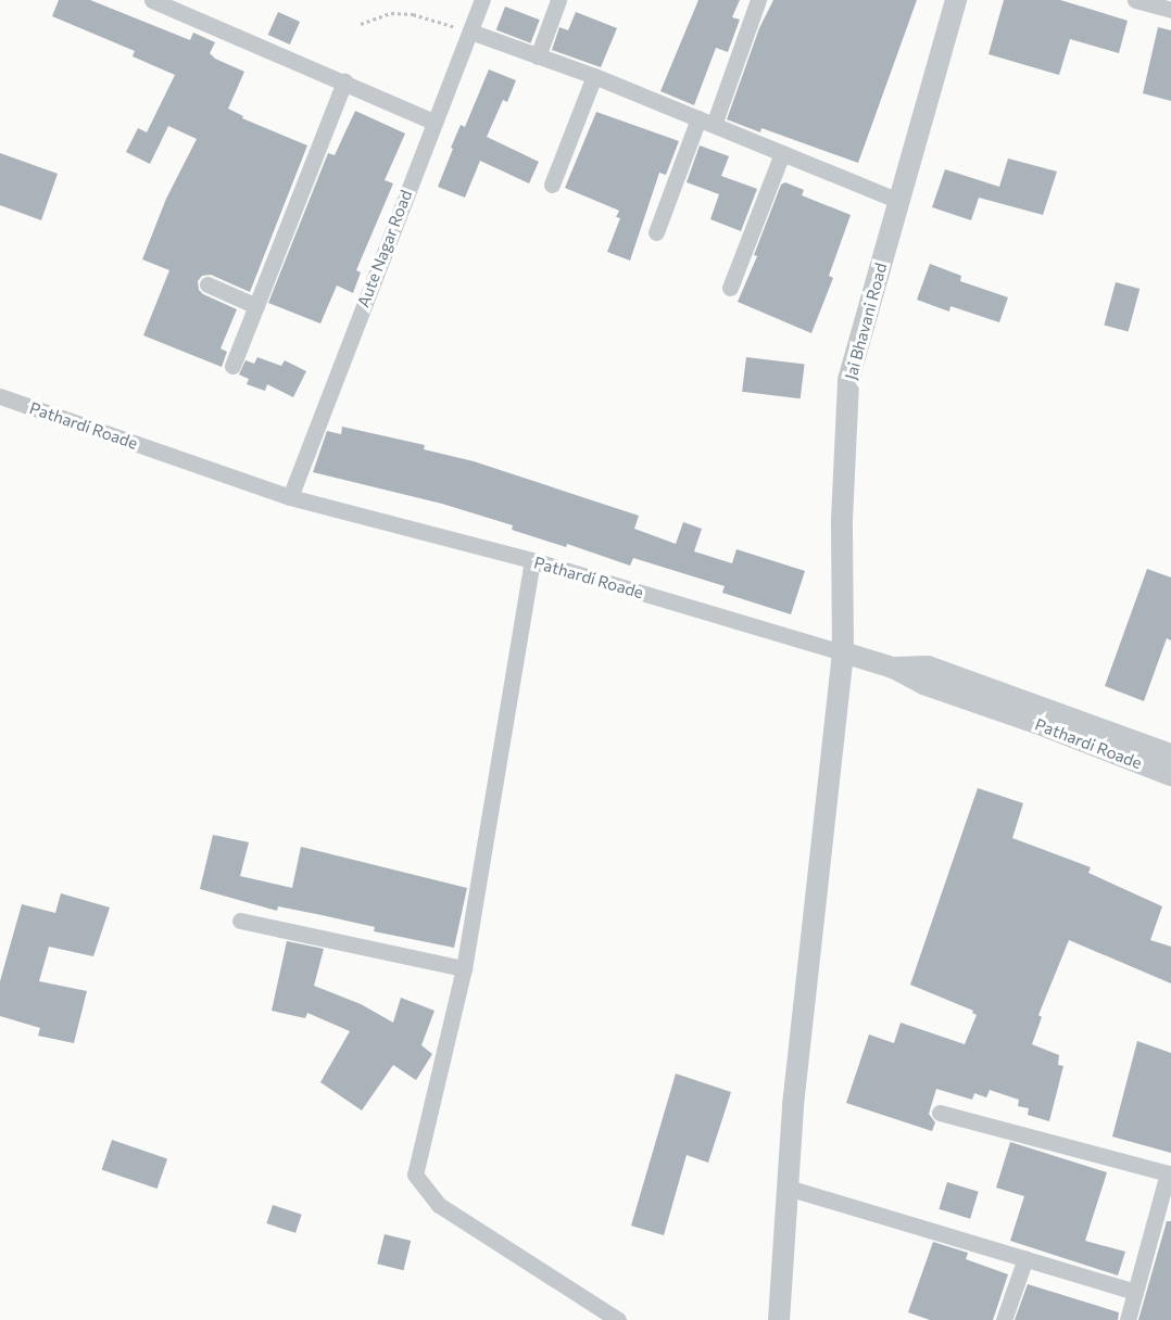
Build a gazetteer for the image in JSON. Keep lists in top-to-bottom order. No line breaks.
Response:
{"streets":{"street":["Aute Nagar Road","Jai Bhavani Road","Pathardi Roade"]},"crossings":[["Aute Nagar Road","Pathardi Roade"],["Jai Bhavani Road","Pathardi Roade"]]}
